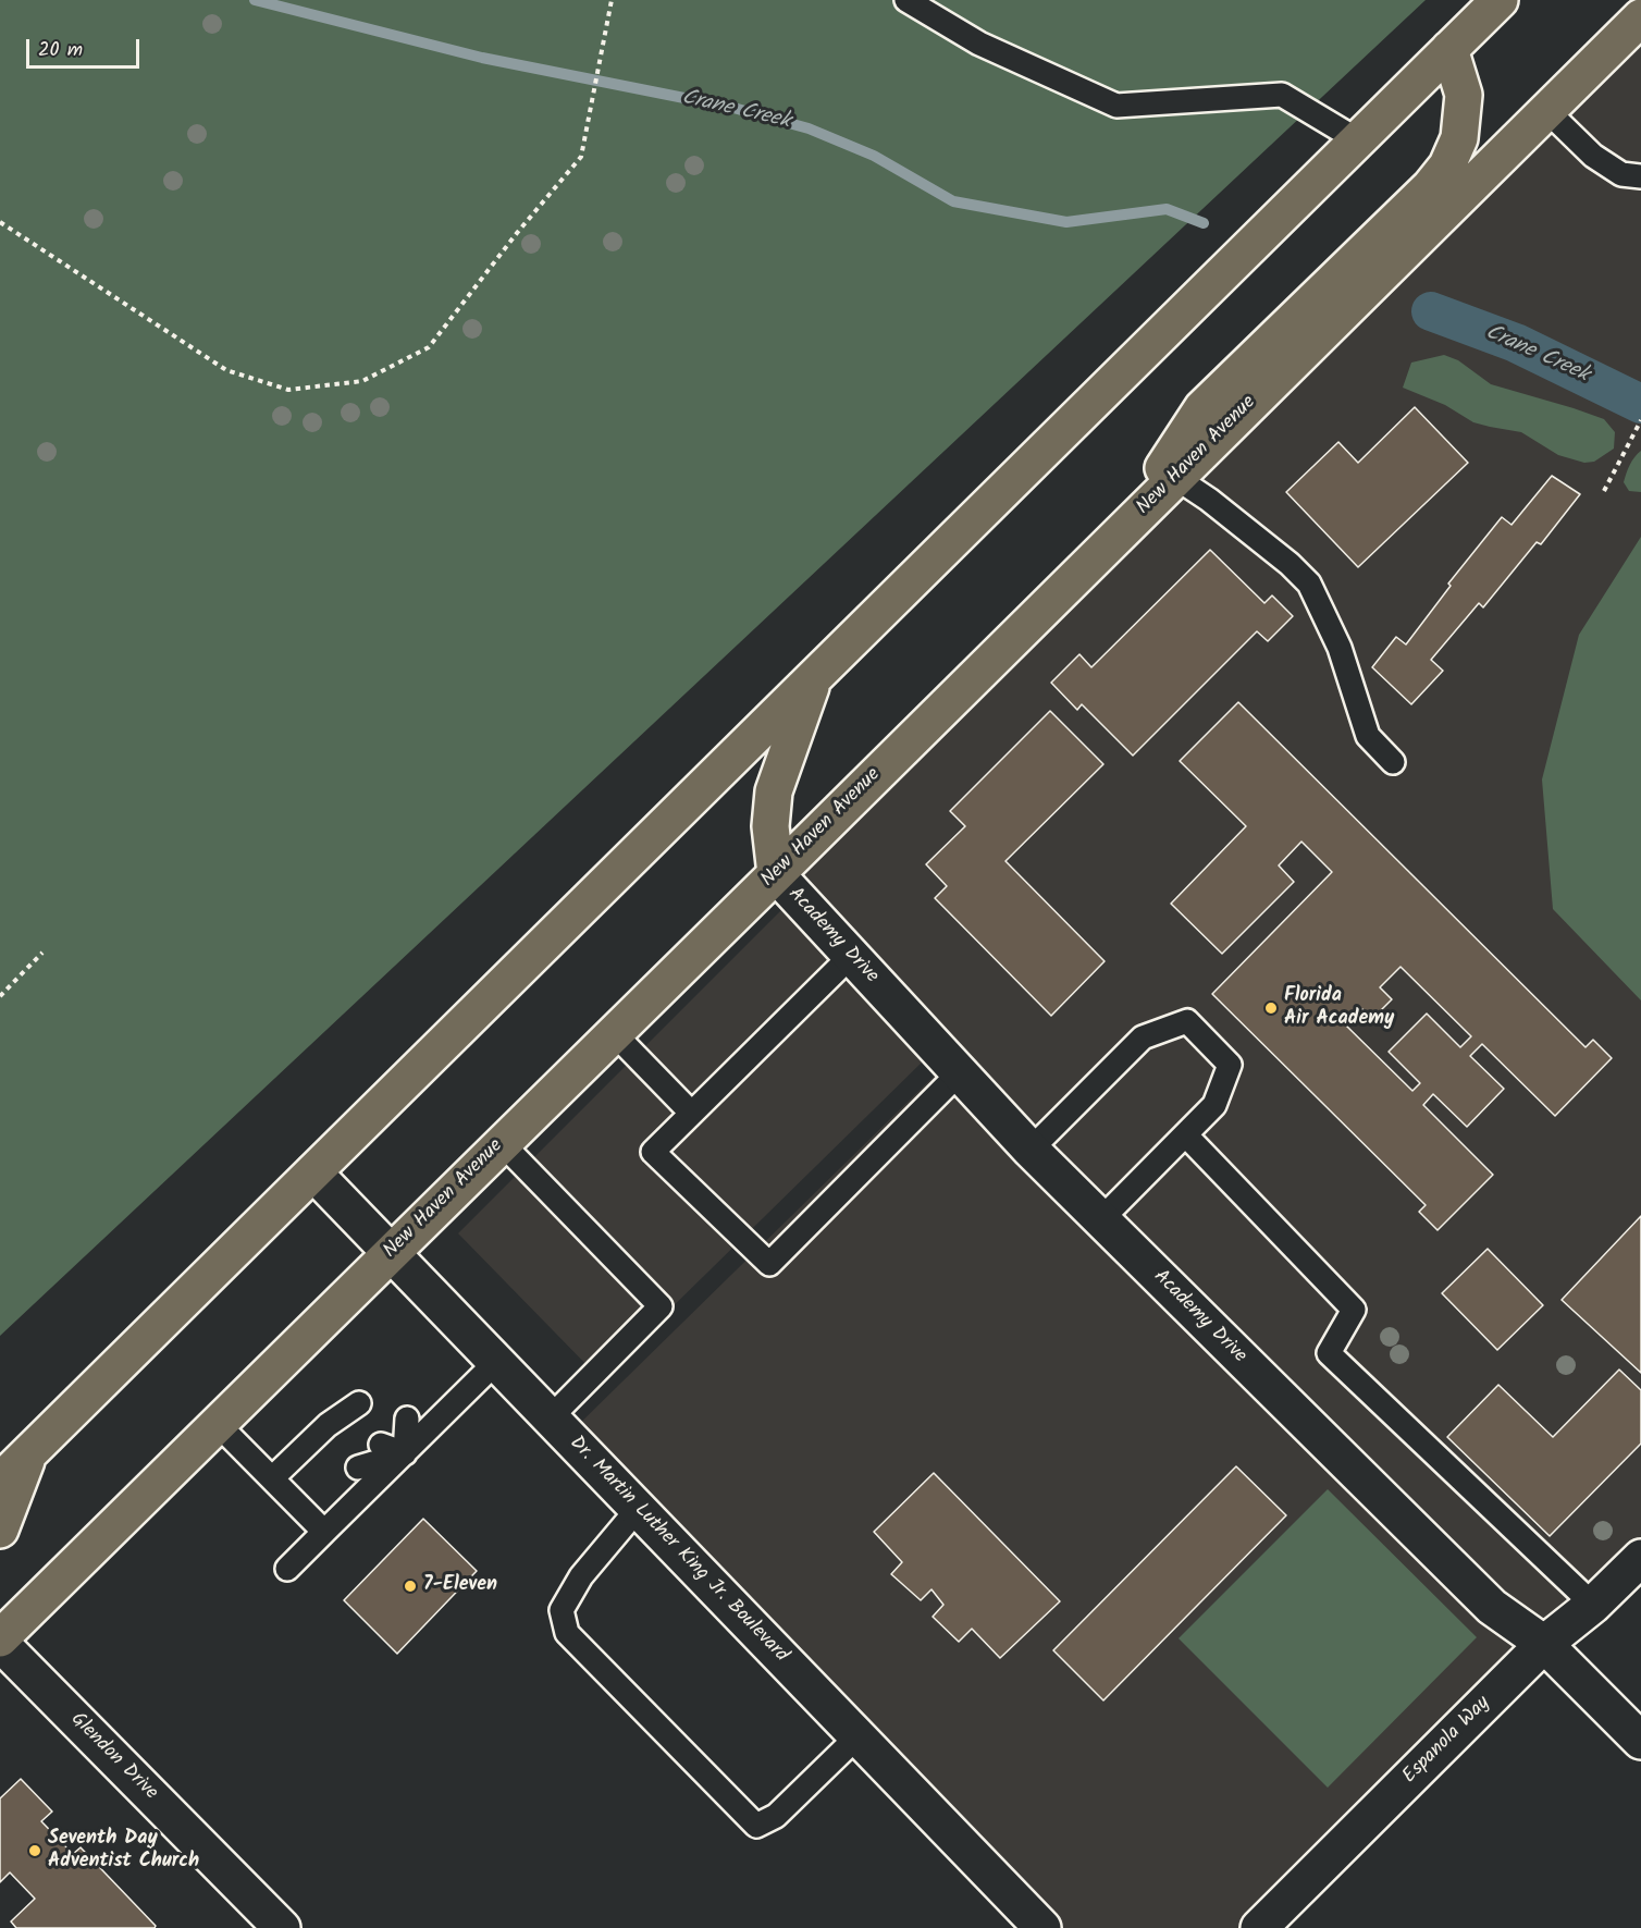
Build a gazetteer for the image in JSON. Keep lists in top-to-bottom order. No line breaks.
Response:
{"streets":{"main road":["New Haven Avenue"],"street":["Academy Drive","Dr. Martin Luther King Jr. Boulevard","Espanola Way","Glendon Drive"]},"crossings":[["New Haven Avenue","Academy Drive"],["New Haven Avenue","Dr. Martin Luther King Jr. Boulevard"],["New Haven Avenue","Glendon Drive"],["Academy Drive","Espanola Way"]],"water":["Crane Creek"],"places":["Florida Air Academy","7-Eleven","Seventh Day Adventist Church"],"scale_bar":"20 m"}
